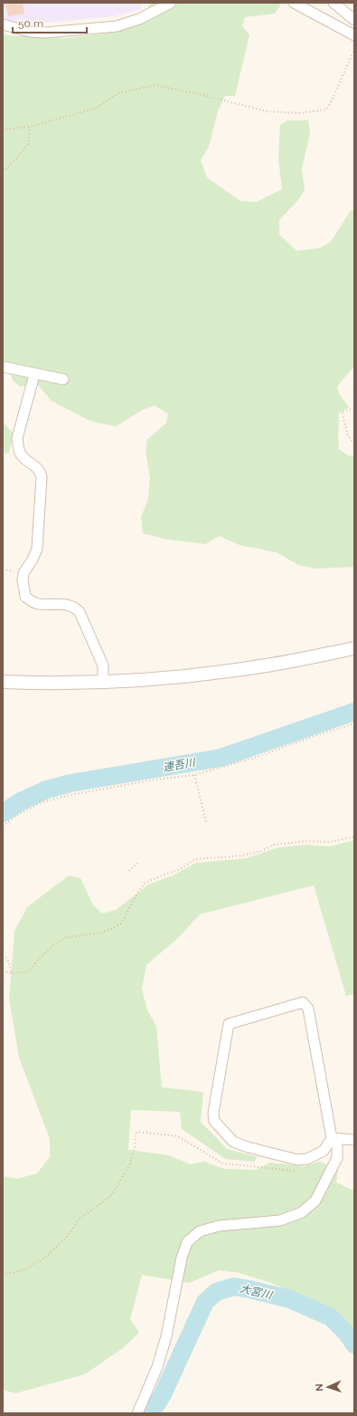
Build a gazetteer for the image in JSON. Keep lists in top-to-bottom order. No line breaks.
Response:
{"water":["連吾川","大宮川"],"scale_bar":"50 m","north":"left"}
